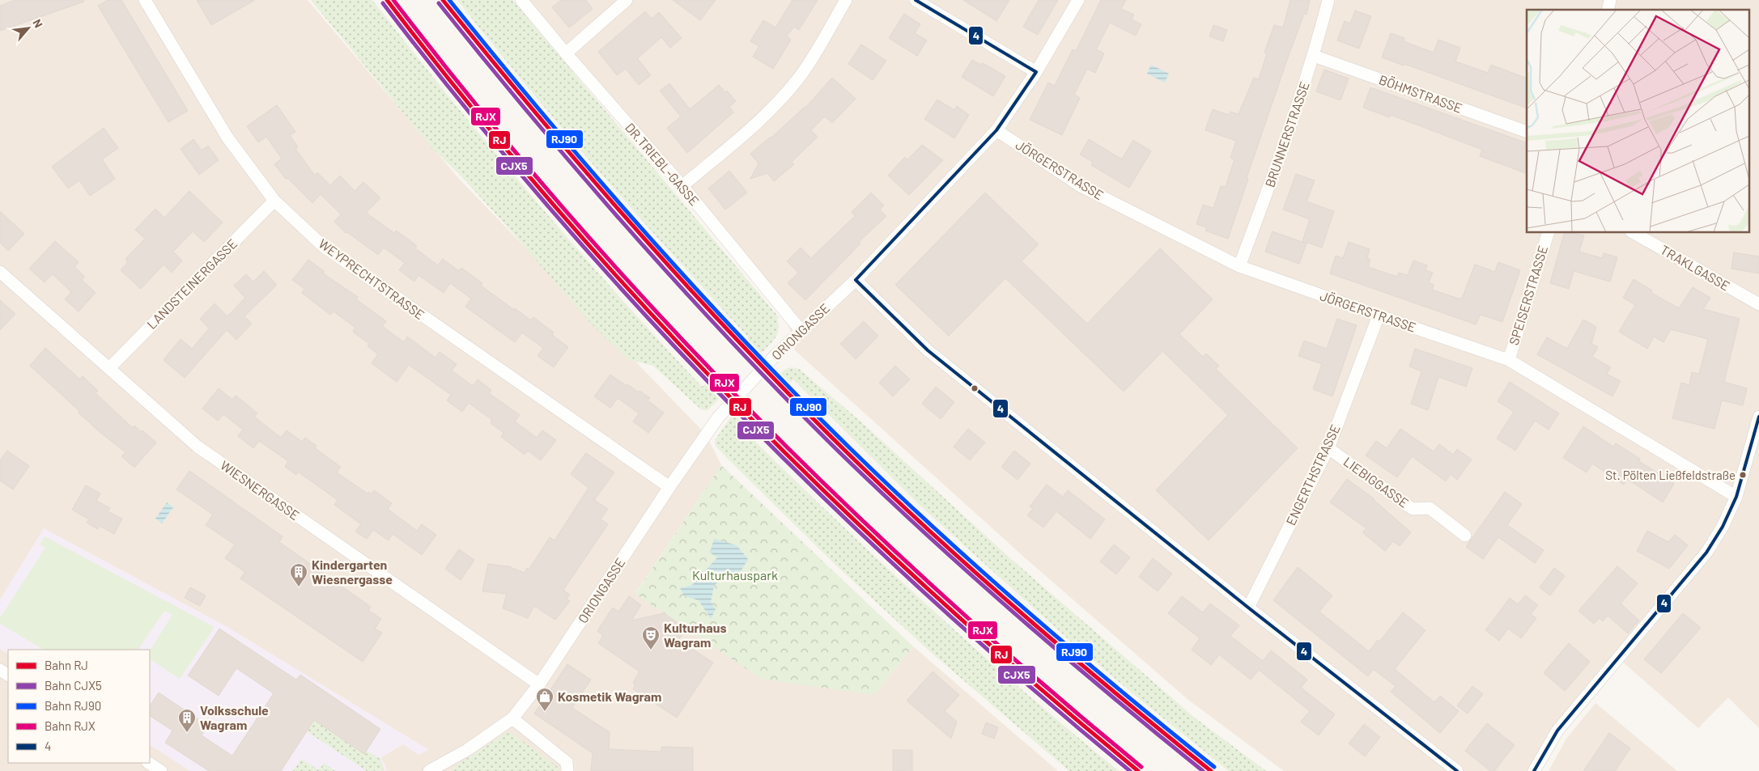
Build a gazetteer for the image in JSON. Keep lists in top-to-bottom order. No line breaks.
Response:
{"streets":{"street":["BÖHMSTRASSE","BRUNNERSTRASSE","DR.TRIEBL-GASSE","JÖRGERSTRASSE","TRAKLGASSE","WEYPRECHTSTRASSE","LANDSTEINERGASSE","SPEISERSTRASSE","ORIONGASSE","ENGERTHSTRASSE","LIEBIGGASSE","WIESNERGASSE"]},"crossings":[["BÖHMSTRASSE","BRUNNERSTRASSE"],["BRUNNERSTRASSE","JÖRGERSTRASSE"],["DR.TRIEBL-GASSE","ORIONGASSE"],["JÖRGERSTRASSE","SPEISERSTRASSE"],["JÖRGERSTRASSE","ORIONGASSE"],["JÖRGERSTRASSE","ENGERTHSTRASSE"],["WEYPRECHTSTRASSE","LANDSTEINERGASSE"],["WEYPRECHTSTRASSE","ORIONGASSE"],["LANDSTEINERGASSE","WIESNERGASSE"],["ORIONGASSE","WIESNERGASSE"],["ENGERTHSTRASSE","LIEBIGGASSE"]],"parks":["Kulturhauspark"],"places":{"other":["St. Pölten Ließfeldstraße"],"building":["Kindergarten Wiesnergasse","Volksschule Wagram"],"theatre":["Kulturhaus Wagram"],"shop":["Kosmetik Wagram"]},"lines":["rail line RJ","rail line RJ90","rail line RJX","transit line 4","rail line CJX5"],"legend":["Bahn RJ","Bahn CJX5","Bahn RJ90","Bahn RJX","4"],"north":"top right"}
